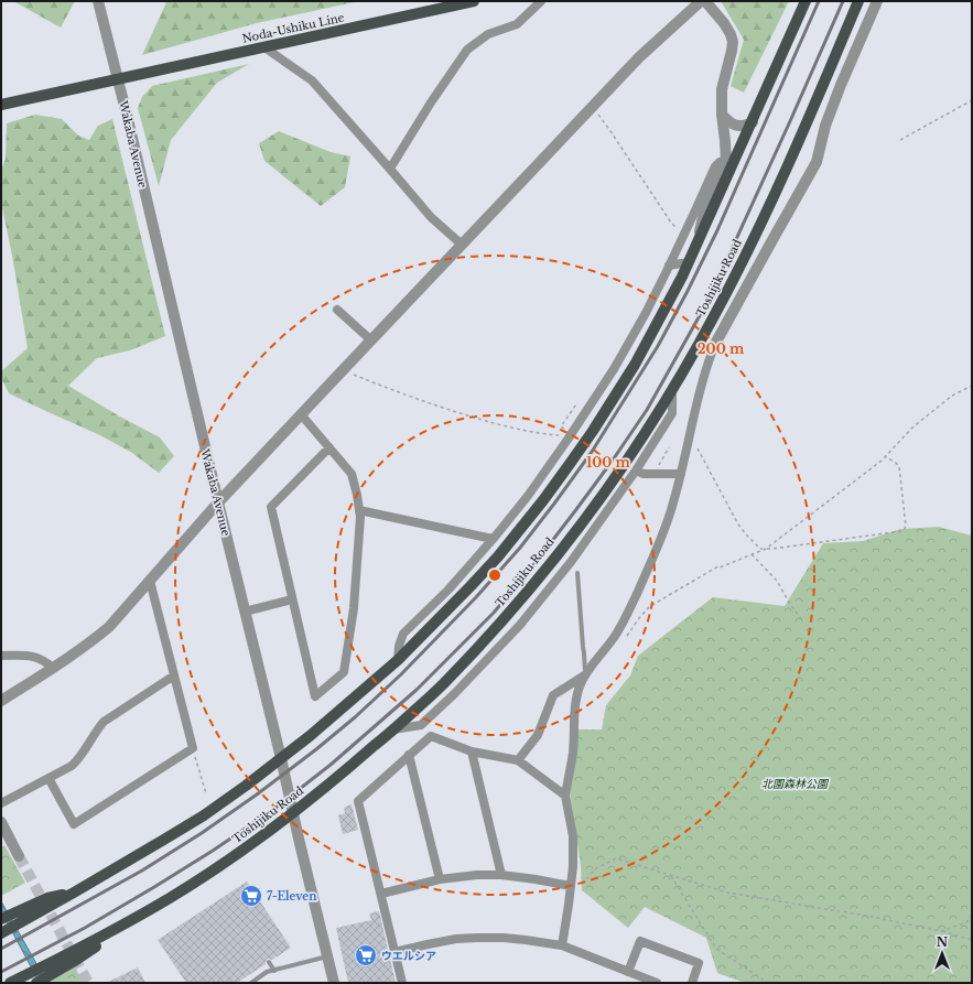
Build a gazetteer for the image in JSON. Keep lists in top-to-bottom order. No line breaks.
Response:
{"streets":{"main road":["Noda-Ushiku Line","Toshijiku Road"],"street":["Wakaba Avenue"]},"crossings":[["Noda-Ushiku Line","Wakaba Avenue"],["Wakaba Avenue","Toshijiku Road"]],"parks":["北園森林公園"],"places":{"supermarket":["7-Eleven","ウエルシア"]},"north":"top","rings":["200 m","100 m"]}
